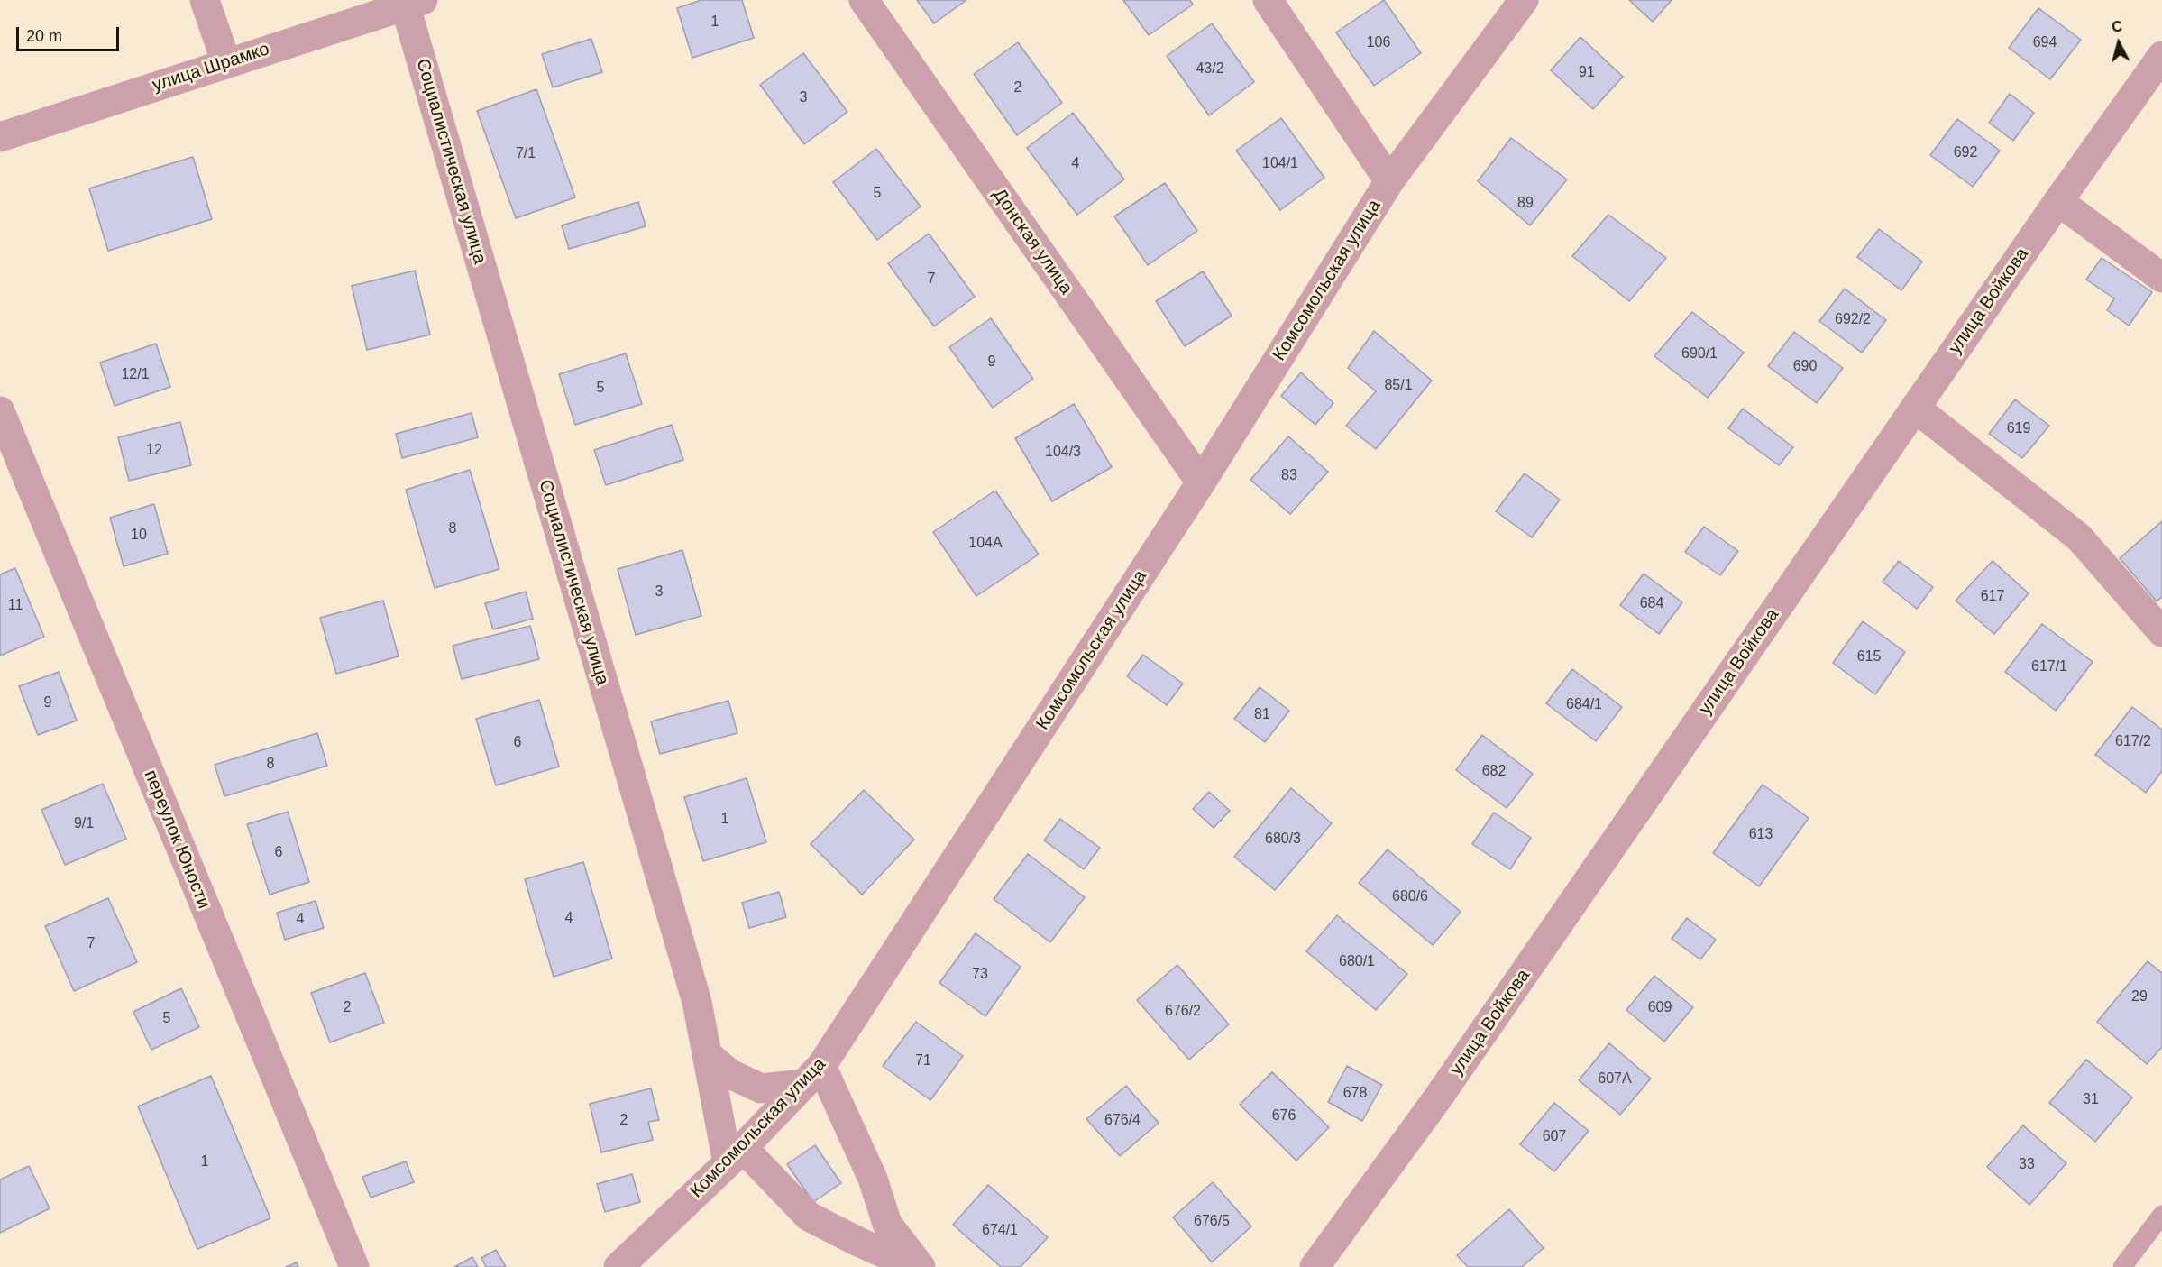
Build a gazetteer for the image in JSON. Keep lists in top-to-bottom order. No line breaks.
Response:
{"streets":{"street":["улица Шрамко","Социалистическая улица","Донская улица","Комсомольская улица","улица Войкова","переулок Юности"]},"crossings":[["улица Шрамко","Социалистическая улица"],["Социалистическая улица","Комсомольская улица"],["Донская улица","Комсомольская улица"]],"house_numbers":["1","106","694","43/2","91","2","3","692","7/1","4","104/1","5","89","7","692/2","690/1","9","690","12/1","85/1","5","619","12","104/3","83","8","10","104А","3","617","684","11","615","617/1","9","684/1","81","617/2","6","8","682","1","9/1","613","680/3","6","680/6","4","4","7","680/1","73","29","2","609","676/2","5","71","607А","678","31","676","2","676/4","607","1","33","676/5","674/1"],"scale_bar":"20 m","north":"top"}
